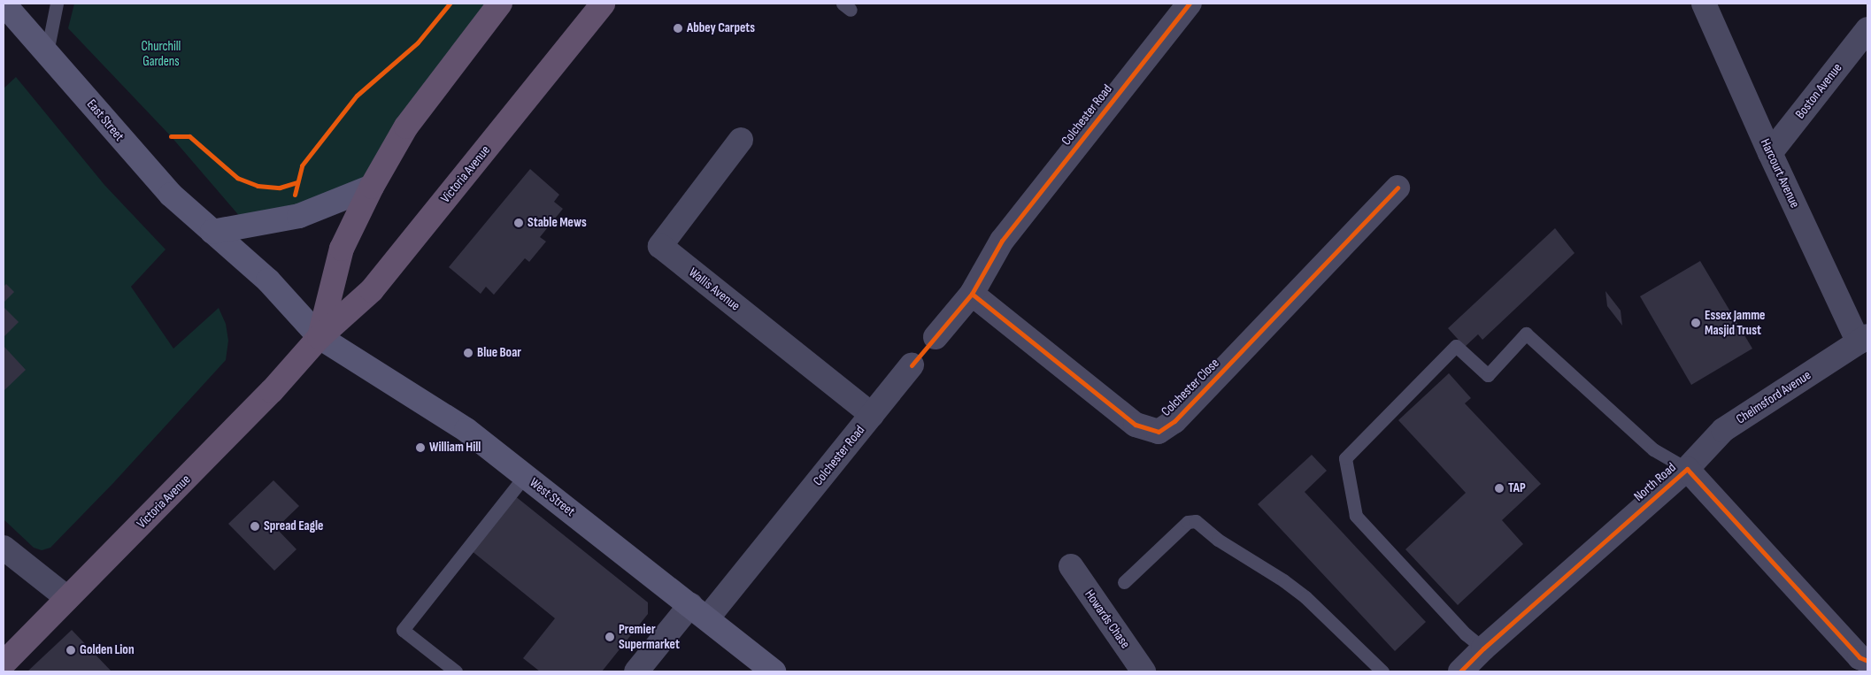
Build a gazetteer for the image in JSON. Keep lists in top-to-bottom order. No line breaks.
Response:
{"streets":{"highway":["Victoria Avenue"],"main road":["East Street","West Street"],"street":["Boston Avenue","Colchester Road","Harcourt Avenue","Wallis Avenue","Colchester Close","Chelmsford Avenue","North Road","Howards Chase"]},"crossings":[["Boston Avenue","Harcourt Avenue"],["Colchester Road","Wallis Avenue"],["Colchester Road","Colchester Close"],["Colchester Road","West Street"],["East Street","Victoria Avenue"],["East Street","West Street"],["Harcourt Avenue","Chelmsford Avenue"],["Victoria Avenue","West Street"],["Chelmsford Avenue","North Road"]],"parks":["Churchill Gardens"],"places":["Abbey Carpets","Stable Mews","Essex Jamme Masjid Trust","Blue Boar","William Hill","TAP","Spread Eagle","Premier Supermarket","Golden Lion"]}
